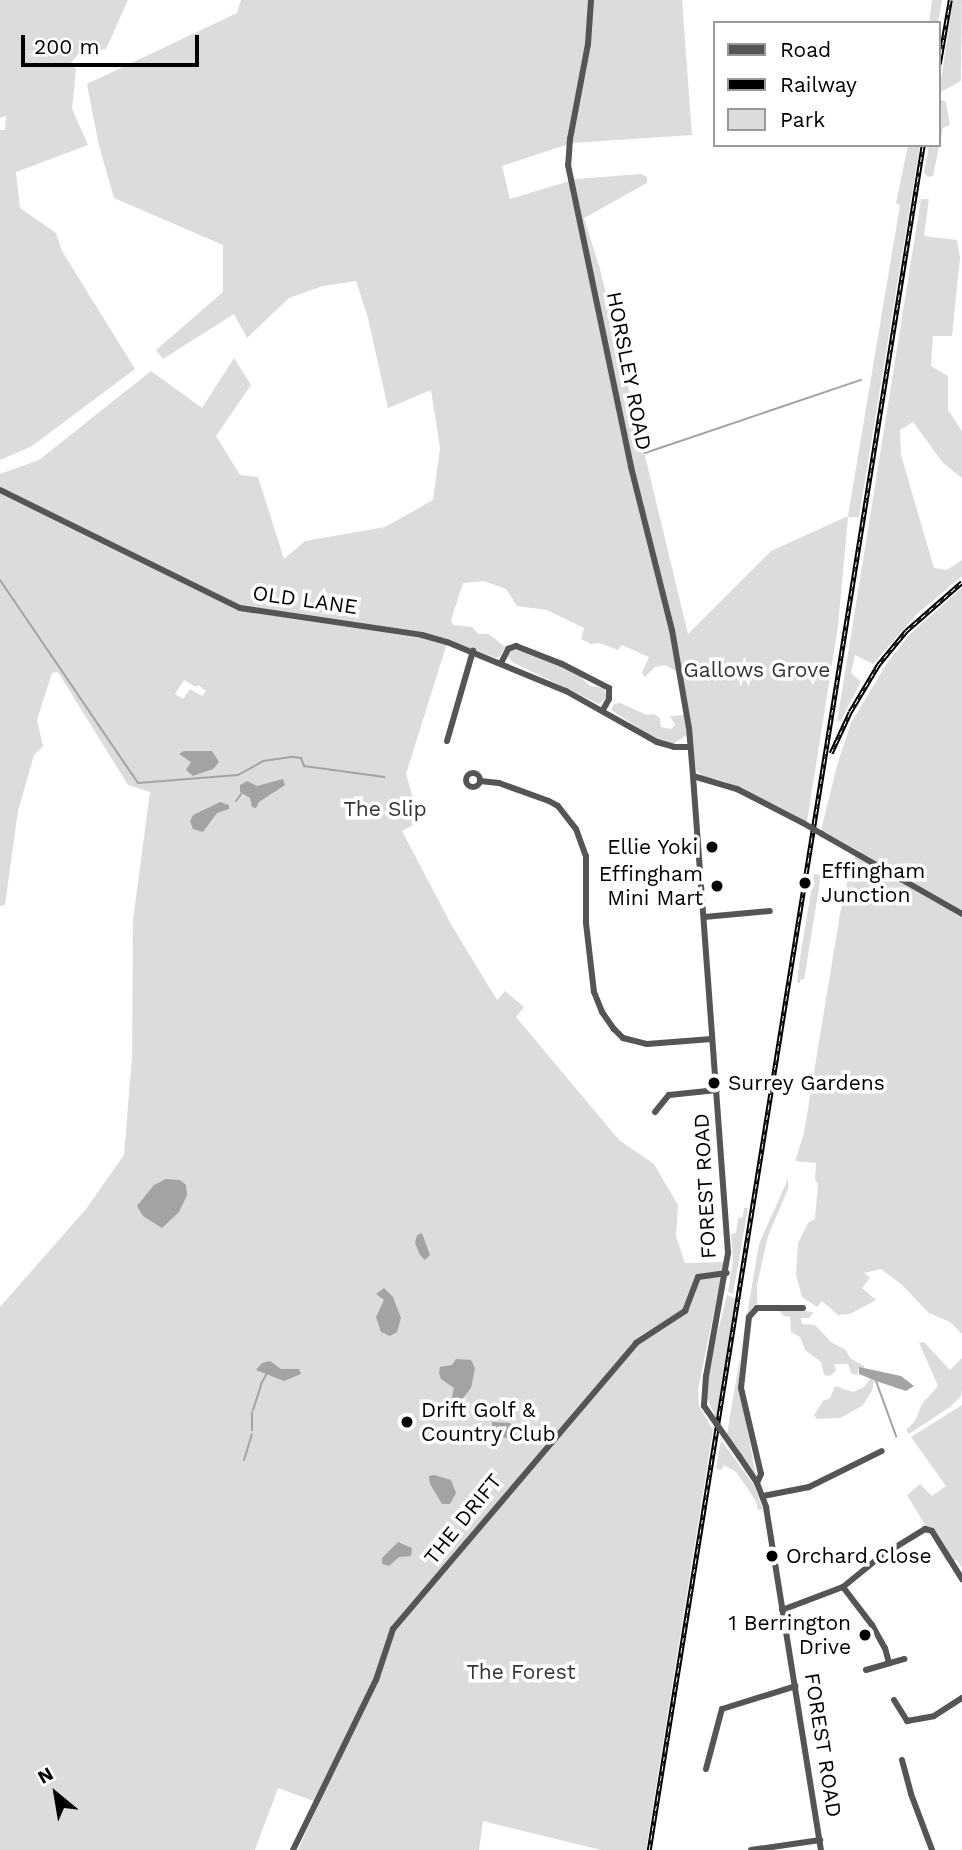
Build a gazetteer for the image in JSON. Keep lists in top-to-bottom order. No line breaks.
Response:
{"streets":{"street":["HORSLEY ROAD","OLD LANE","FOREST ROAD","THE DRIFT"]},"crossings":[["HORSLEY ROAD","OLD LANE"],["HORSLEY ROAD","FOREST ROAD"],["OLD LANE","FOREST ROAD"],["FOREST ROAD","THE DRIFT"]],"parks":["Gallows Grove","The Slip","The Forest"],"places":["Ellie Yoki","Effingham Junction","Effingham Mini Mart","Surrey Gardens","Drift Golf & Country Club","Orchard Close","1 Berrington Drive"],"legend":["Road","Railway","Park"],"scale_bar":"200 m","north":"top left"}
